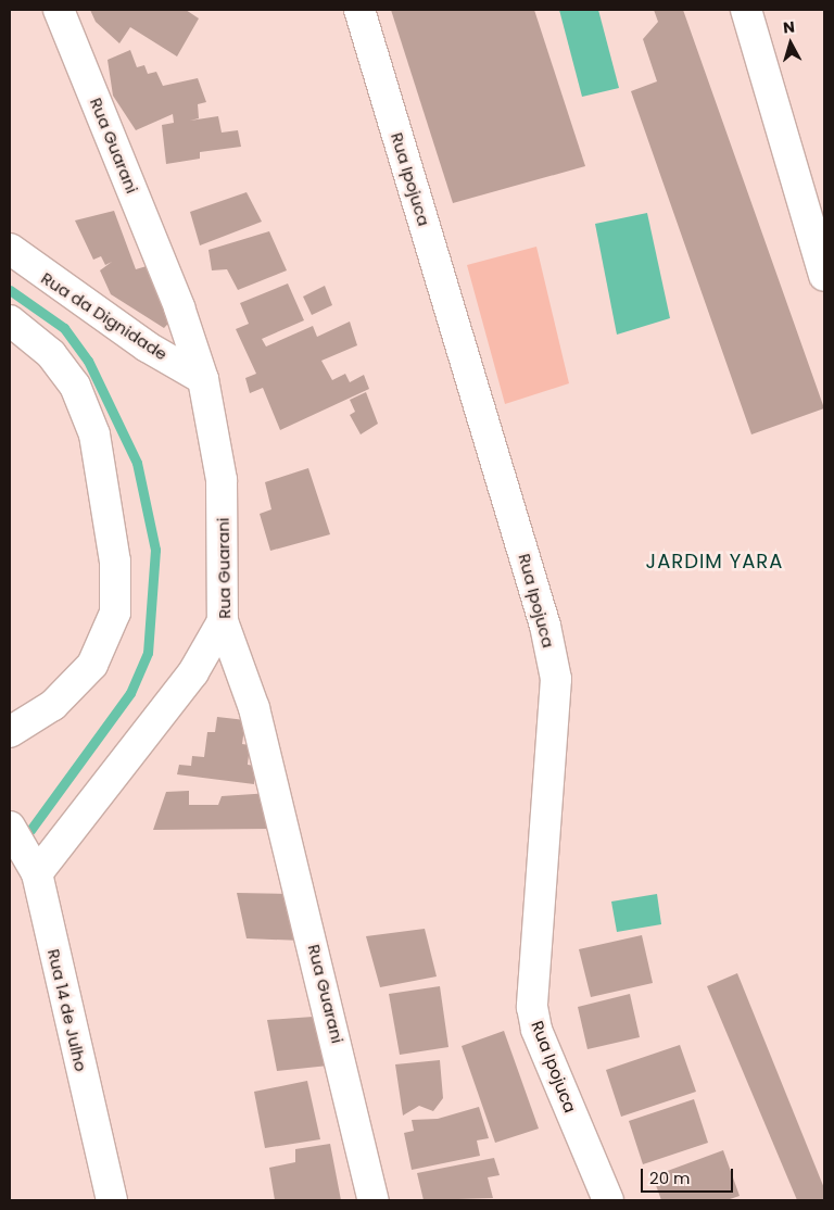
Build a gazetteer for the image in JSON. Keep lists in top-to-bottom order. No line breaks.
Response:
{"streets":{"street":["Rua Guarani","Rua Ipojuca","Rua da Dignidade","Rua 14 de Julho"]},"crossings":[["Rua Guarani","Rua da Dignidade"]],"districts":["JARDIM YARA"],"scale_bar":"20 m","north":"top"}
